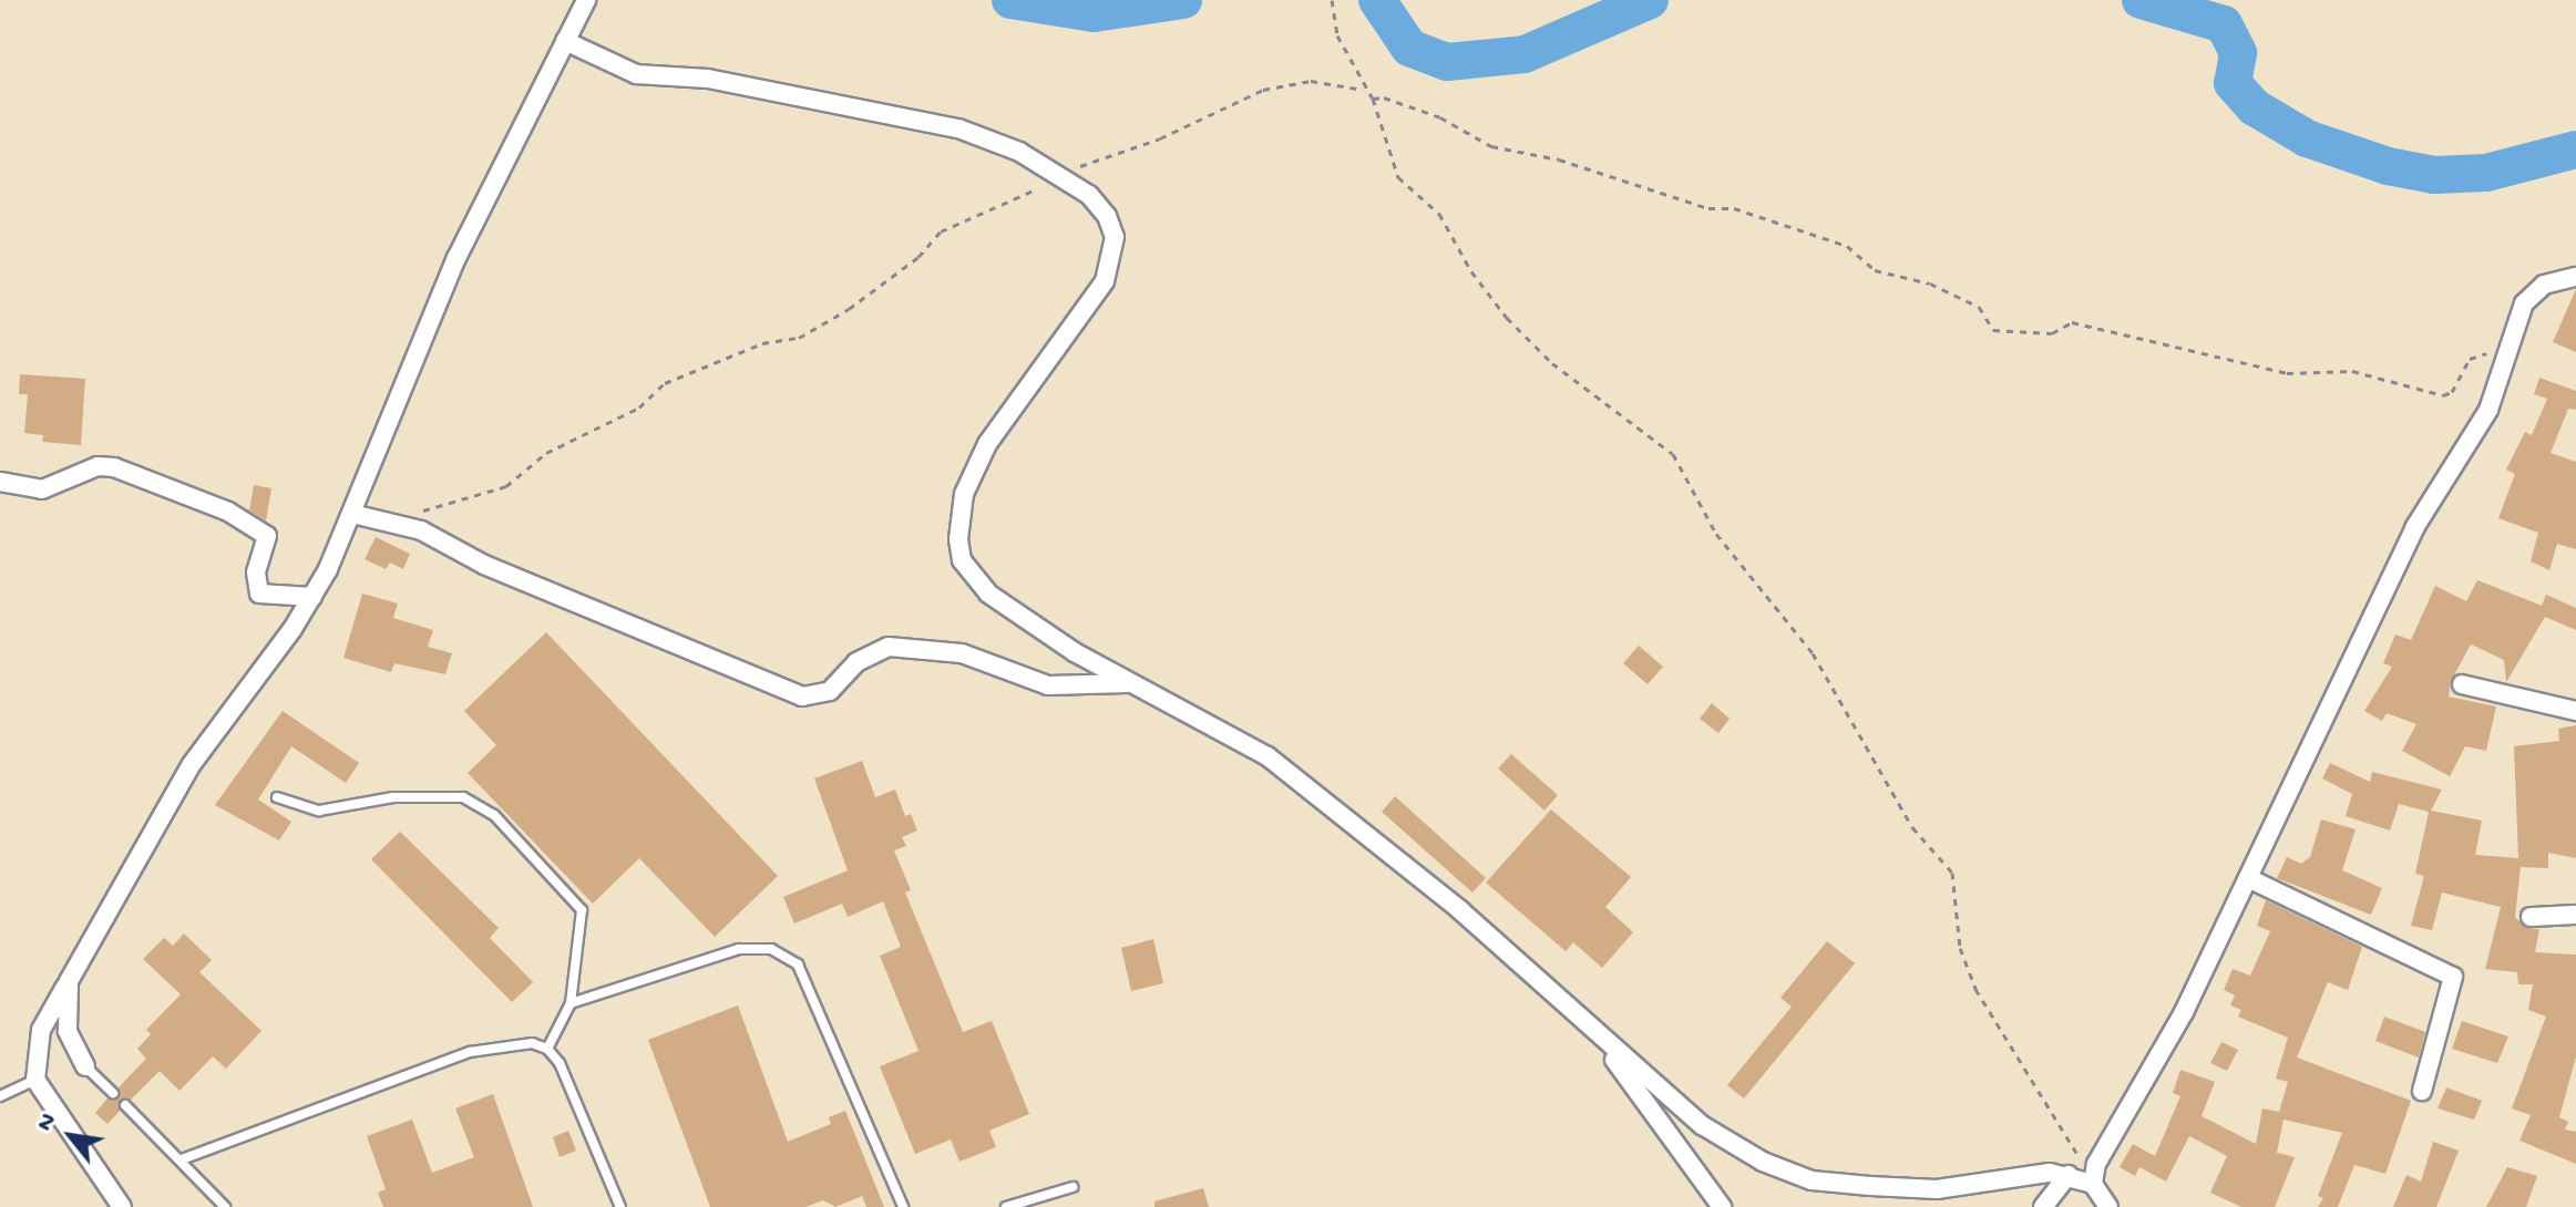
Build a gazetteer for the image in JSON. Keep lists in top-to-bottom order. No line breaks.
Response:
{"north":"top left"}
